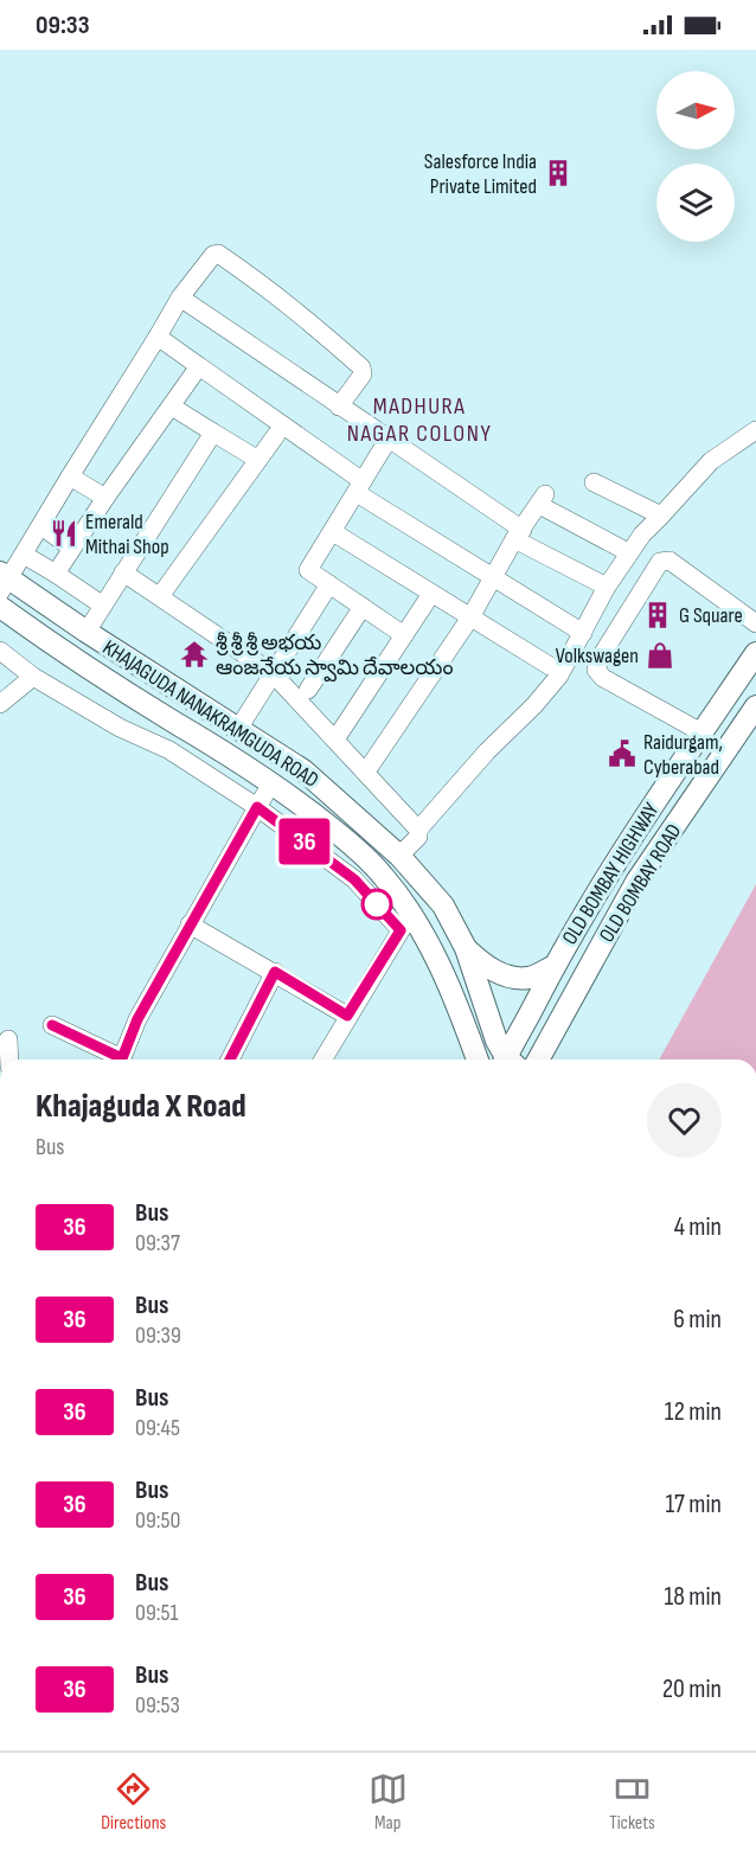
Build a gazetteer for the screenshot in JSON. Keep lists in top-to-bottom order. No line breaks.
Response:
{"streets":{"main road":["KHAJAGUDA NANAKRAMGUDA ROAD","OLD BOMBAY HIGHWAY","OLD BOMBAY ROAD"]},"crossings":[["KHAJAGUDA NANAKRAMGUDA ROAD","OLD BOMBAY HIGHWAY"]],"districts":["MADHURA NAGAR COLONY"],"places":{"building":["Salesforce India Private Limited","G Square"],"restaurant":["Emerald Mithai Shop"],"temple":["శ్రీ శ్రీ శ్రీ అభయ ఆంజనేయ స్వామి దేవాలయం"],"shop":["Volkswagen"],"public building":["Raidurgam, Cyberabad"]},"lines":["bus line 36"],"north":"right","page":{"status":"09:33","on_map":"36","heading":["Khajaguda X Road","Bus"],"list":[{"mark":"36","name":"Bus","note":"09:37","value":"4 min"},{"mark":"36","name":"Bus","note":"09:39","value":"6 min"},{"mark":"36","name":"Bus","note":"09:45","value":"12 min"},{"mark":"36","name":"Bus","note":"09:50","value":"17 min"},{"mark":"36","name":"Bus","note":"09:51","value":"18 min"},{"mark":"36","name":"Bus","note":"09:53","value":"20 min"}],"tabs":["Directions","Map","Tickets"]}}
